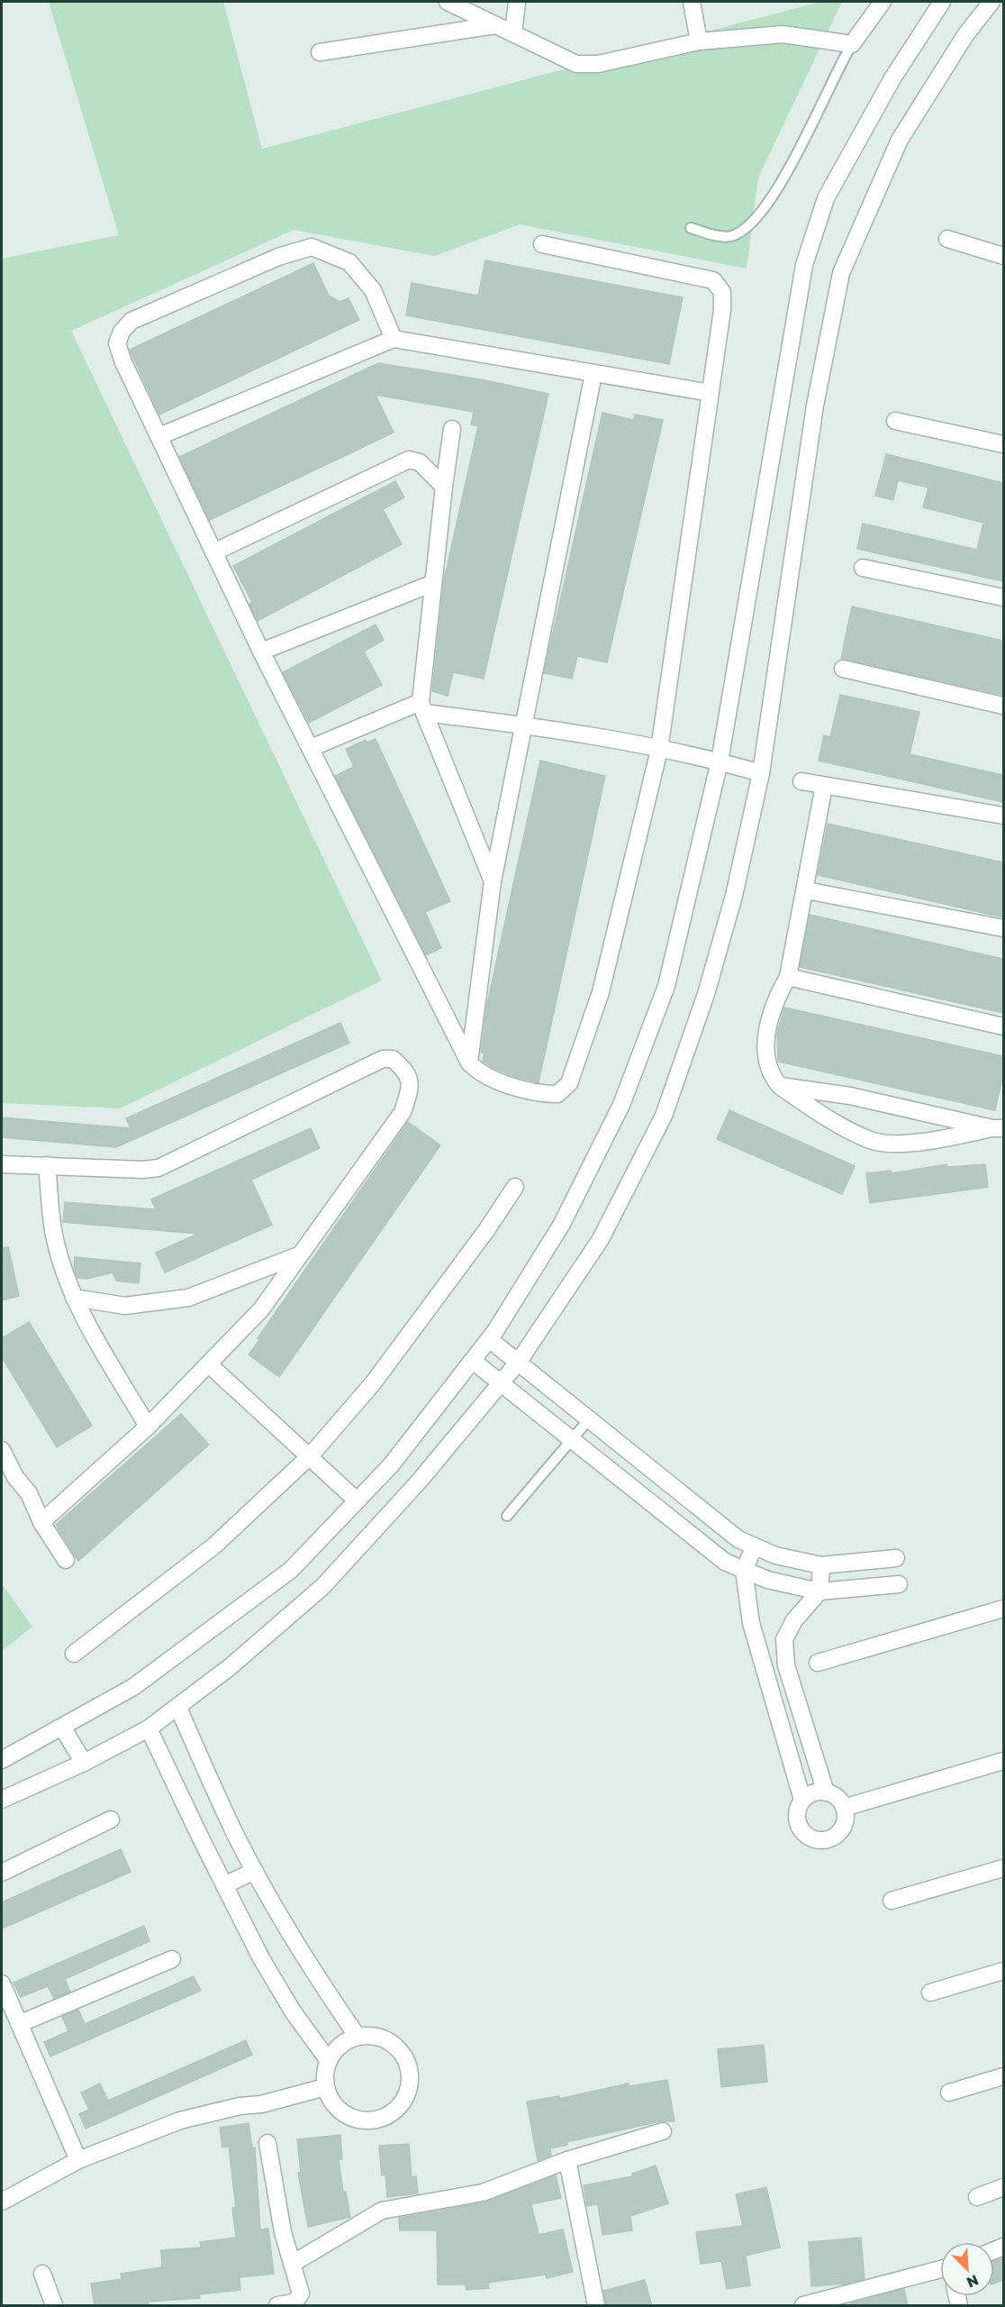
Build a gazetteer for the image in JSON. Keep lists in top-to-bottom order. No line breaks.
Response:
{"north":"bottom right"}
